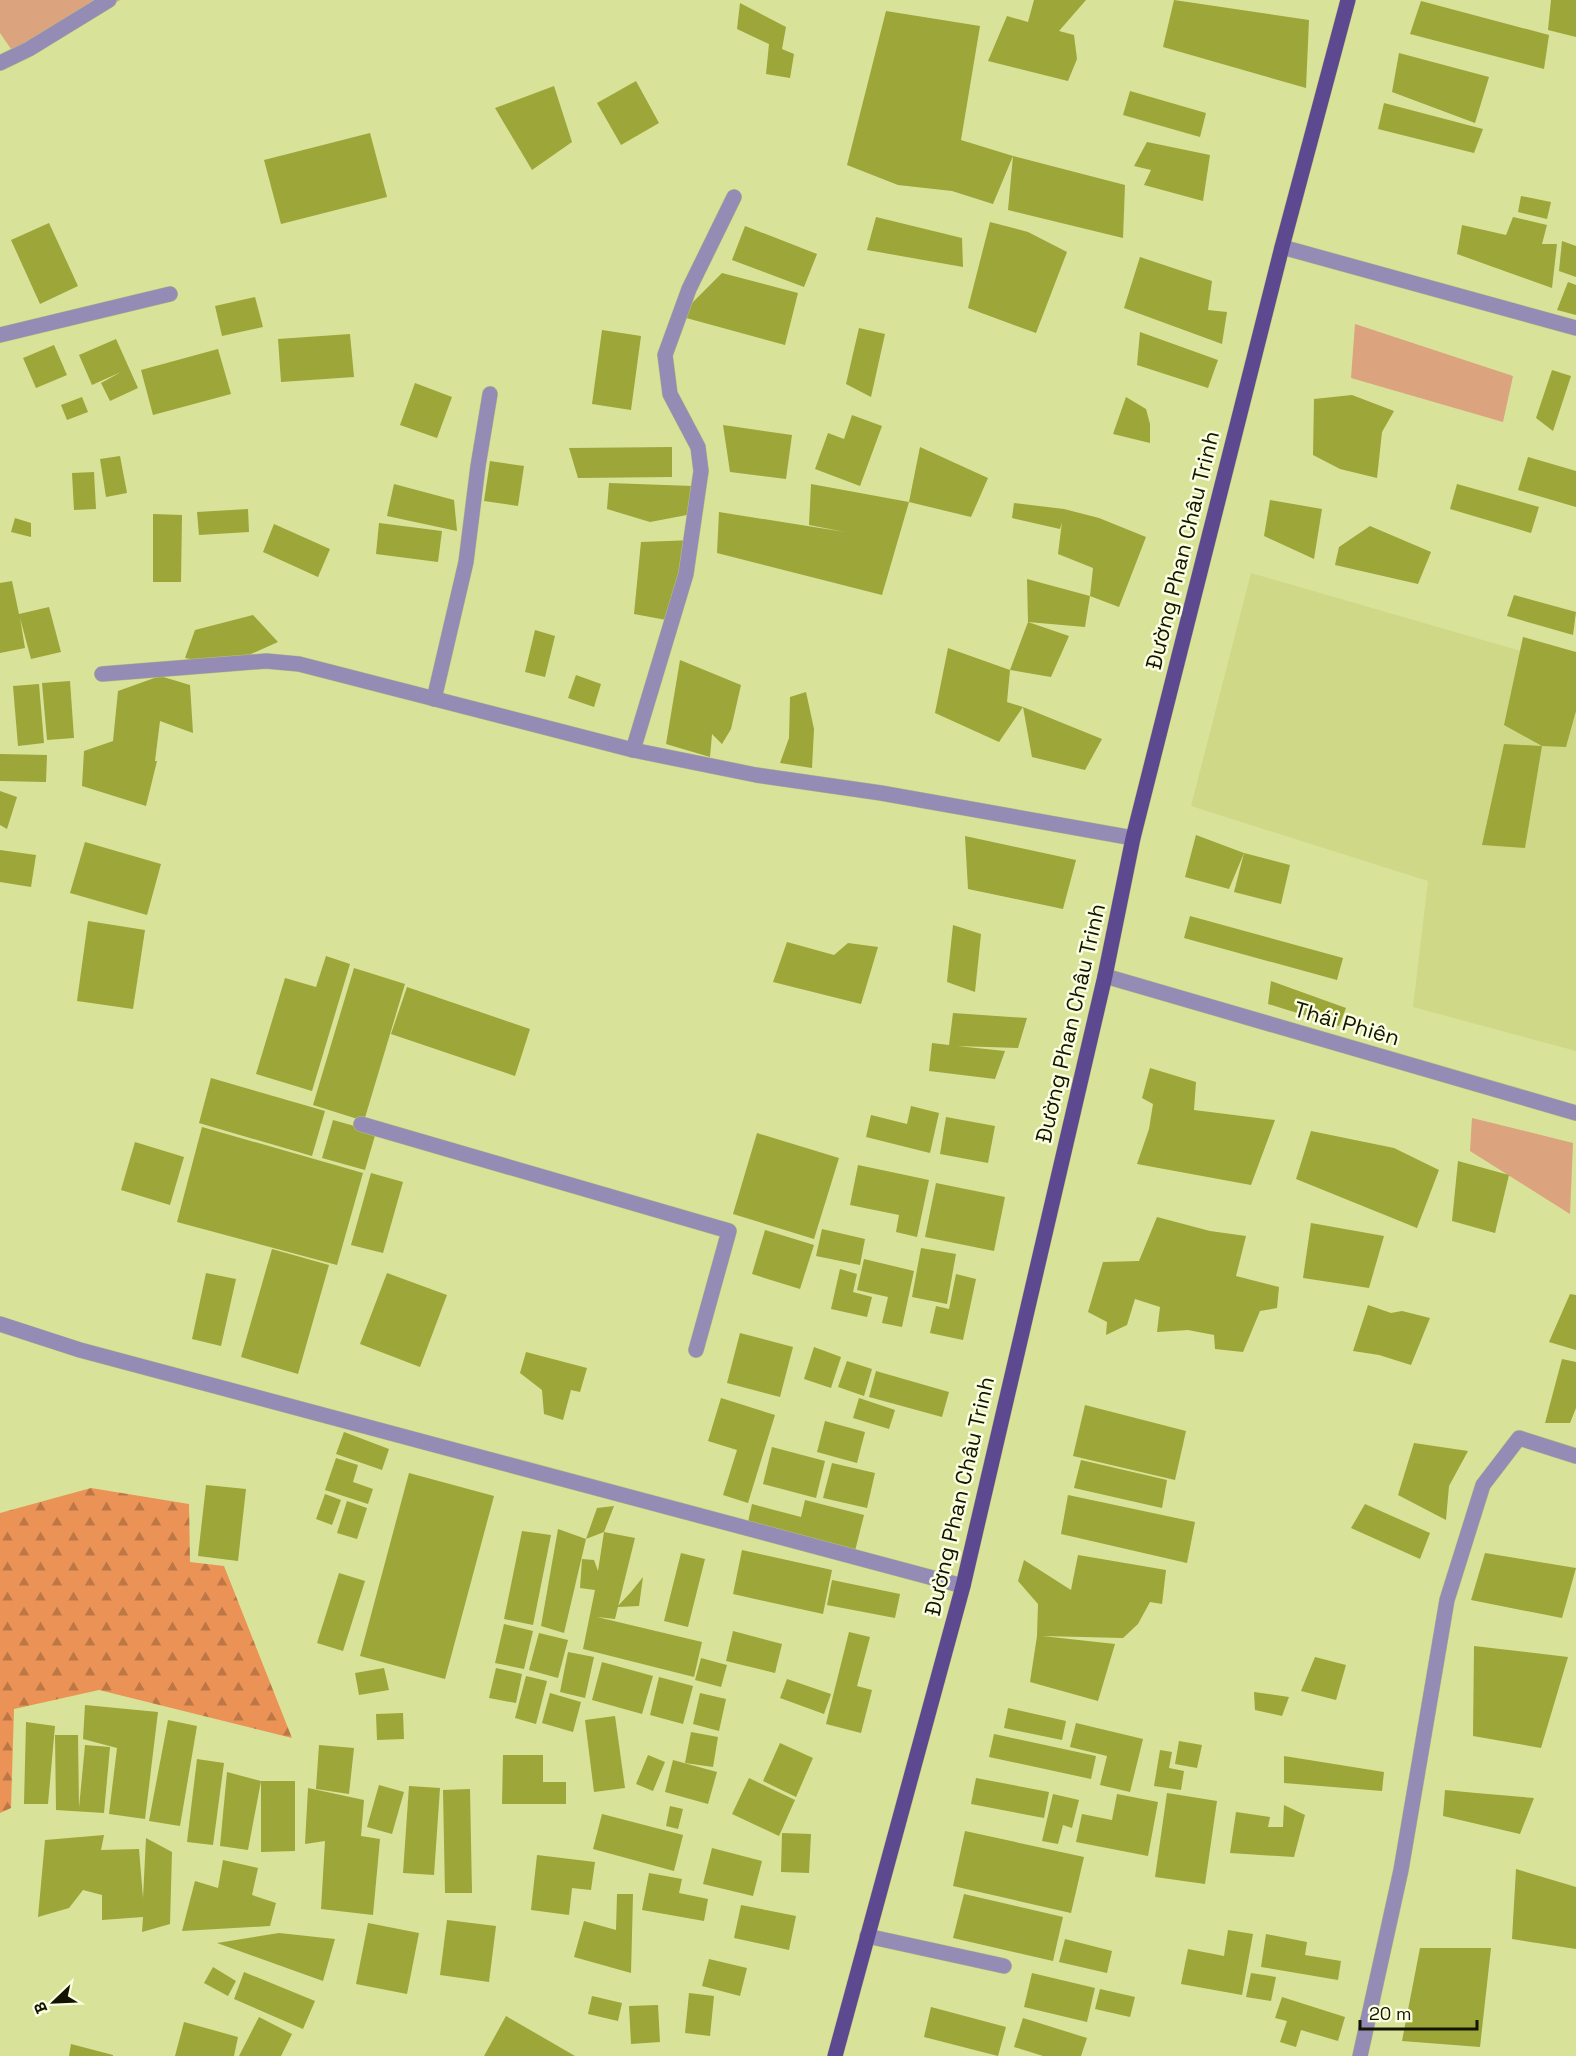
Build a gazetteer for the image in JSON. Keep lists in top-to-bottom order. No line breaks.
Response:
{"streets":{"main road":["Đường Phan Châu Trinh"],"street":["Thái Phiên"]},"crossings":[["Đường Phan Châu Trinh","Thái Phiên"]],"scale_bar":"20 m","north":"bottom left"}
